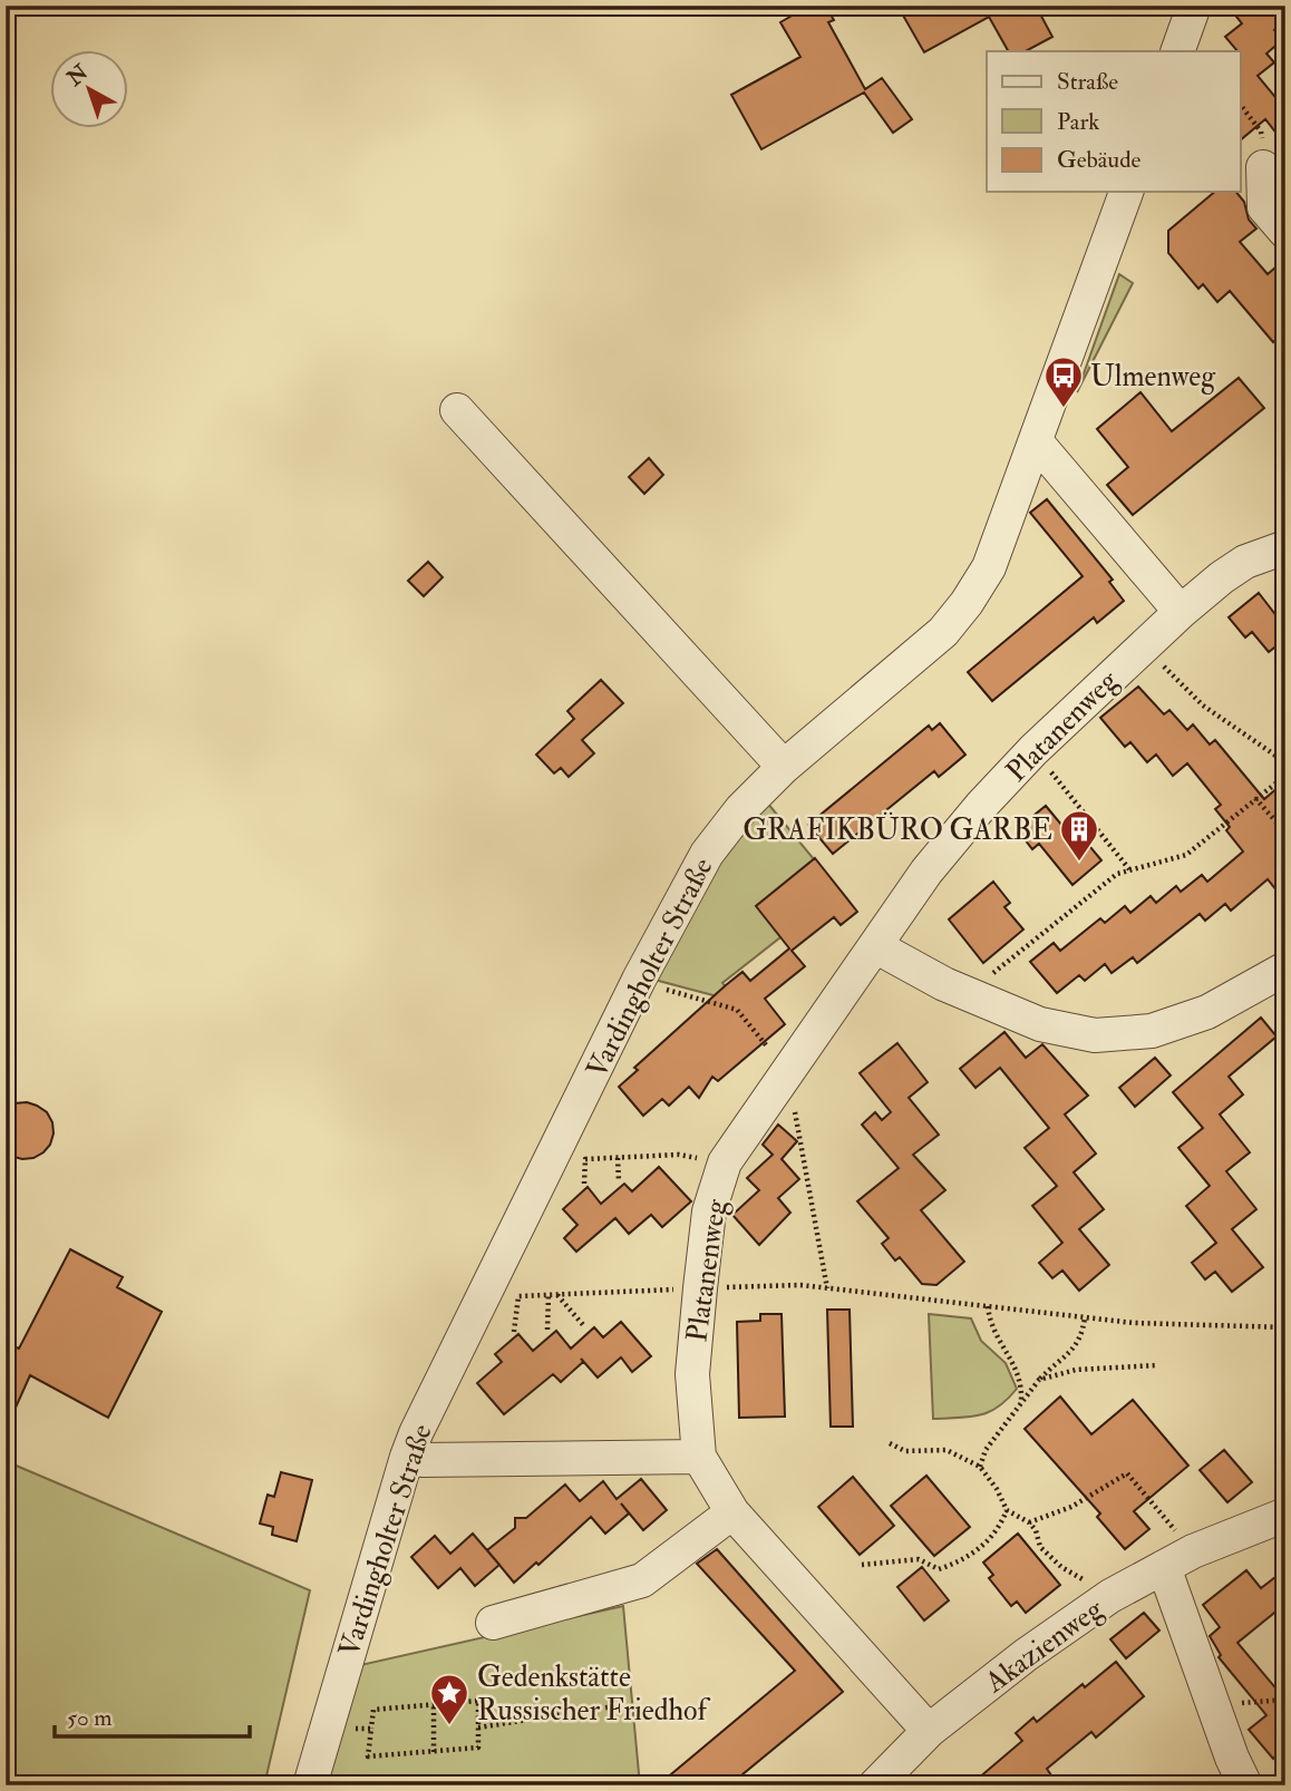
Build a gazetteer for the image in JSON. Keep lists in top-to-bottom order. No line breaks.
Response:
{"streets":{"street":["Platanenweg","Vardingholter Straße","Akazienweg"]},"crossings":[["Platanenweg","Akazienweg"]],"places":{"bus stop":["Ulmenweg"],"building":["GRAFIKBÜRO GARBE"],"place":["Gedenkstätte Russischer Friedhof"]},"legend":["Straße","Park","Gebäude"],"scale_bar":"50 m","north":"top left"}
